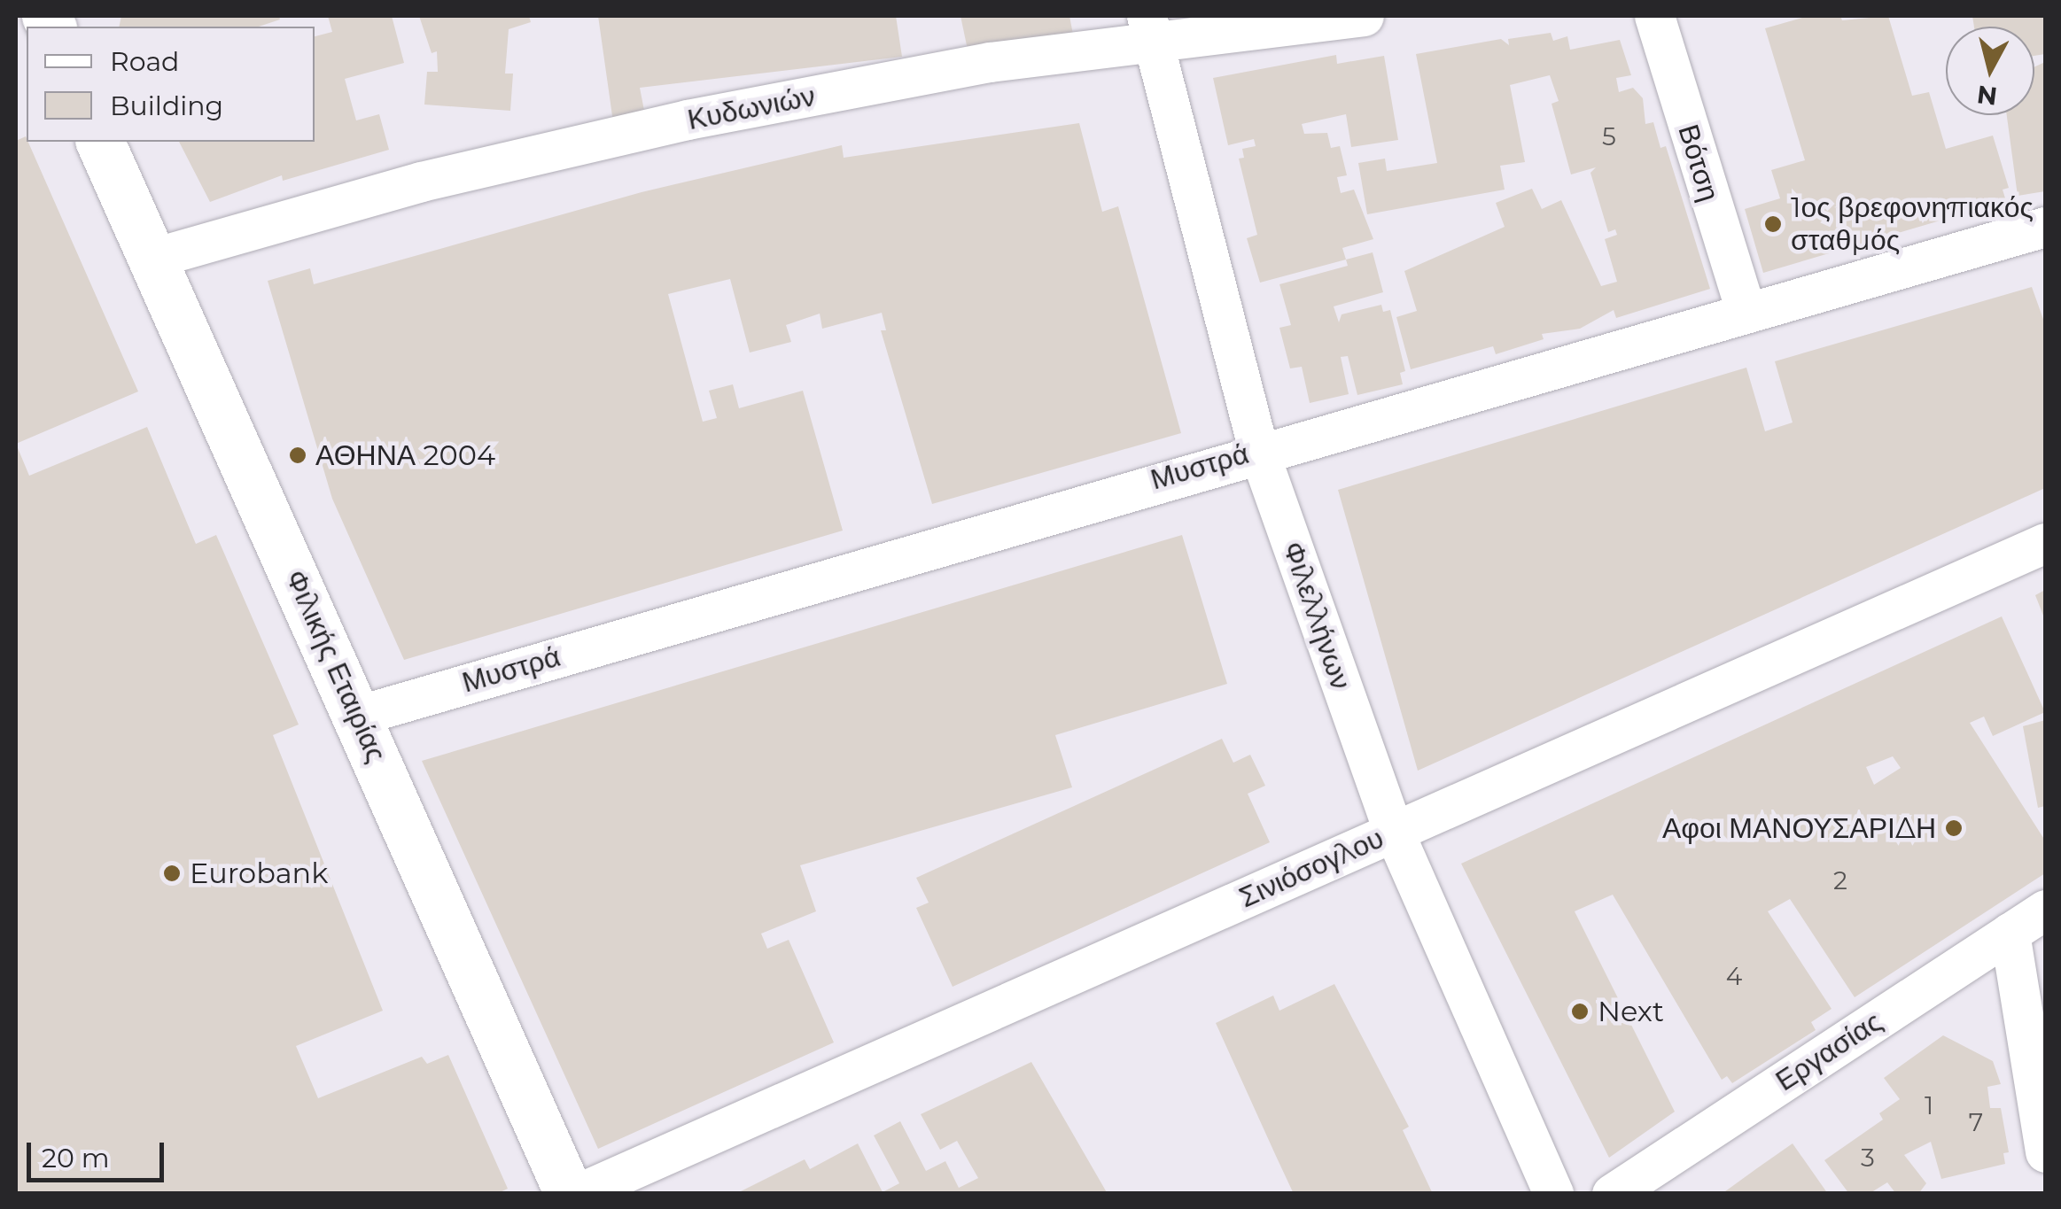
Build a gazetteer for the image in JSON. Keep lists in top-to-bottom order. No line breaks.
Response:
{"streets":{"street":["Κυδωνιών","Βότση","Μυστρά","Φιλελλήνων","Φιλικής Εταιρίας","Σινιόσογλου","Εργασίας"]},"crossings":[["Κυδωνιών","Φιλελλήνων"],["Κυδωνιών","Φιλικής Εταιρίας"],["Βότση","Μυστρά"],["Μυστρά","Φιλελλήνων"],["Μυστρά","Φιλικής Εταιρίας"],["Φιλελλήνων","Σινιόσογλου"]],"places":["1ος βρεφονηπιακός σταθμός","ΑΘΗΝΑ 2004","Αφοι ΜΑΝΟΥΣΑΡΙΔΗ","Eurobank","Next"],"house_numbers":["5","2","4","1","7","3"],"legend":["Road","Building"],"scale_bar":"20 m","north":"bottom"}
